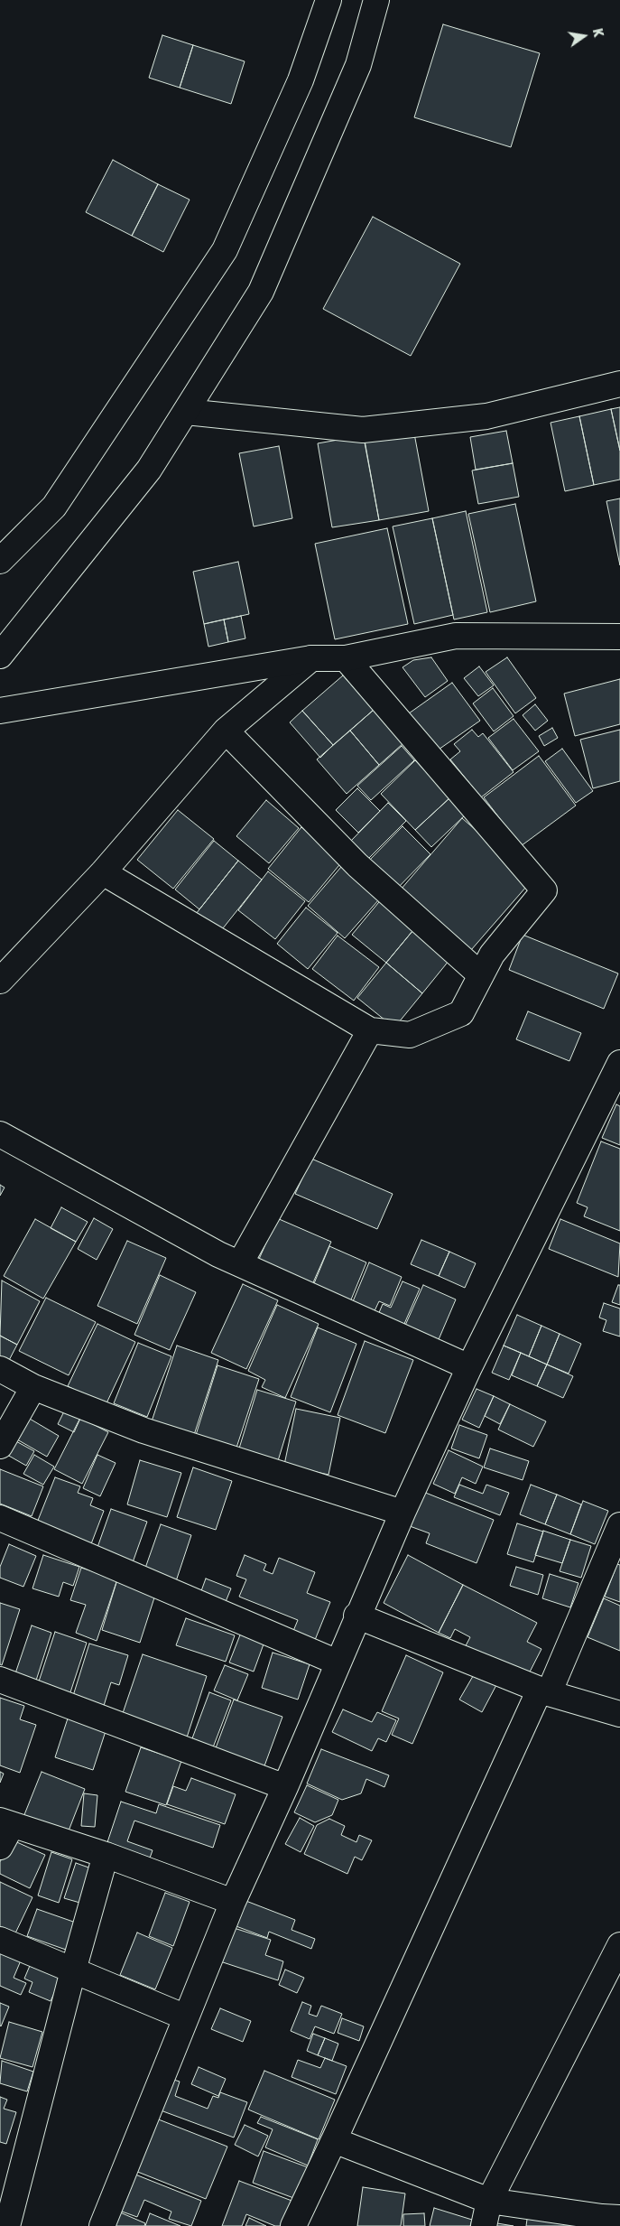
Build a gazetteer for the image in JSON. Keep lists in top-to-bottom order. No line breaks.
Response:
{"north":"right"}
